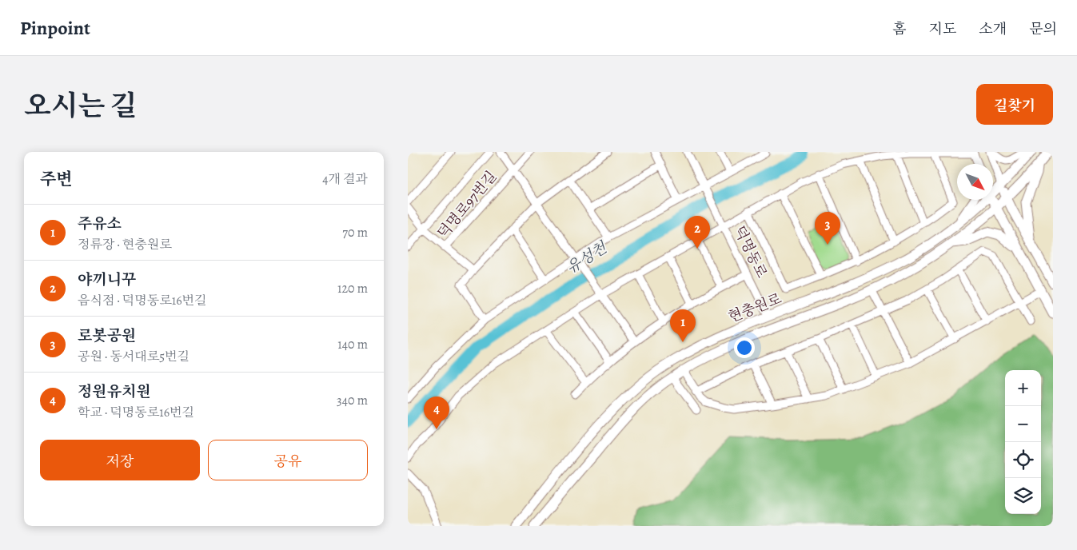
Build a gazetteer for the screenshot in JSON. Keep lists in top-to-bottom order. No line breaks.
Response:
{"streets":{"main road":["현충원로"],"street":["덕명로97번길","덕명동로"]},"crossings":[["덕명동로","현충원로"]],"water":["유성천"],"north":"bottom right","page":{"header":"Pinpoint","nav":["홈","지도","소개","문의"],"title":"오시는 길","buttons":["길찾기",["저장","공유"]],"heading":["주변","4개 결과"],"list":[{"mark":"1","name":"주유소","note":"정류장 · 현충원로","value":"70 m"},{"mark":"2","name":"야끼니꾸","note":"음식점 · 덕명동로16번길","value":"120 m"},{"mark":"3","name":"로봇공원","note":"공원 · 동서대로5번길","value":"140 m"},{"mark":"4","name":"정원유치원","note":"학교 · 덕명동로16번길","value":"340 m"}],"pins":["3","2","1","4"],"map_buttons":["+","−"]}}
